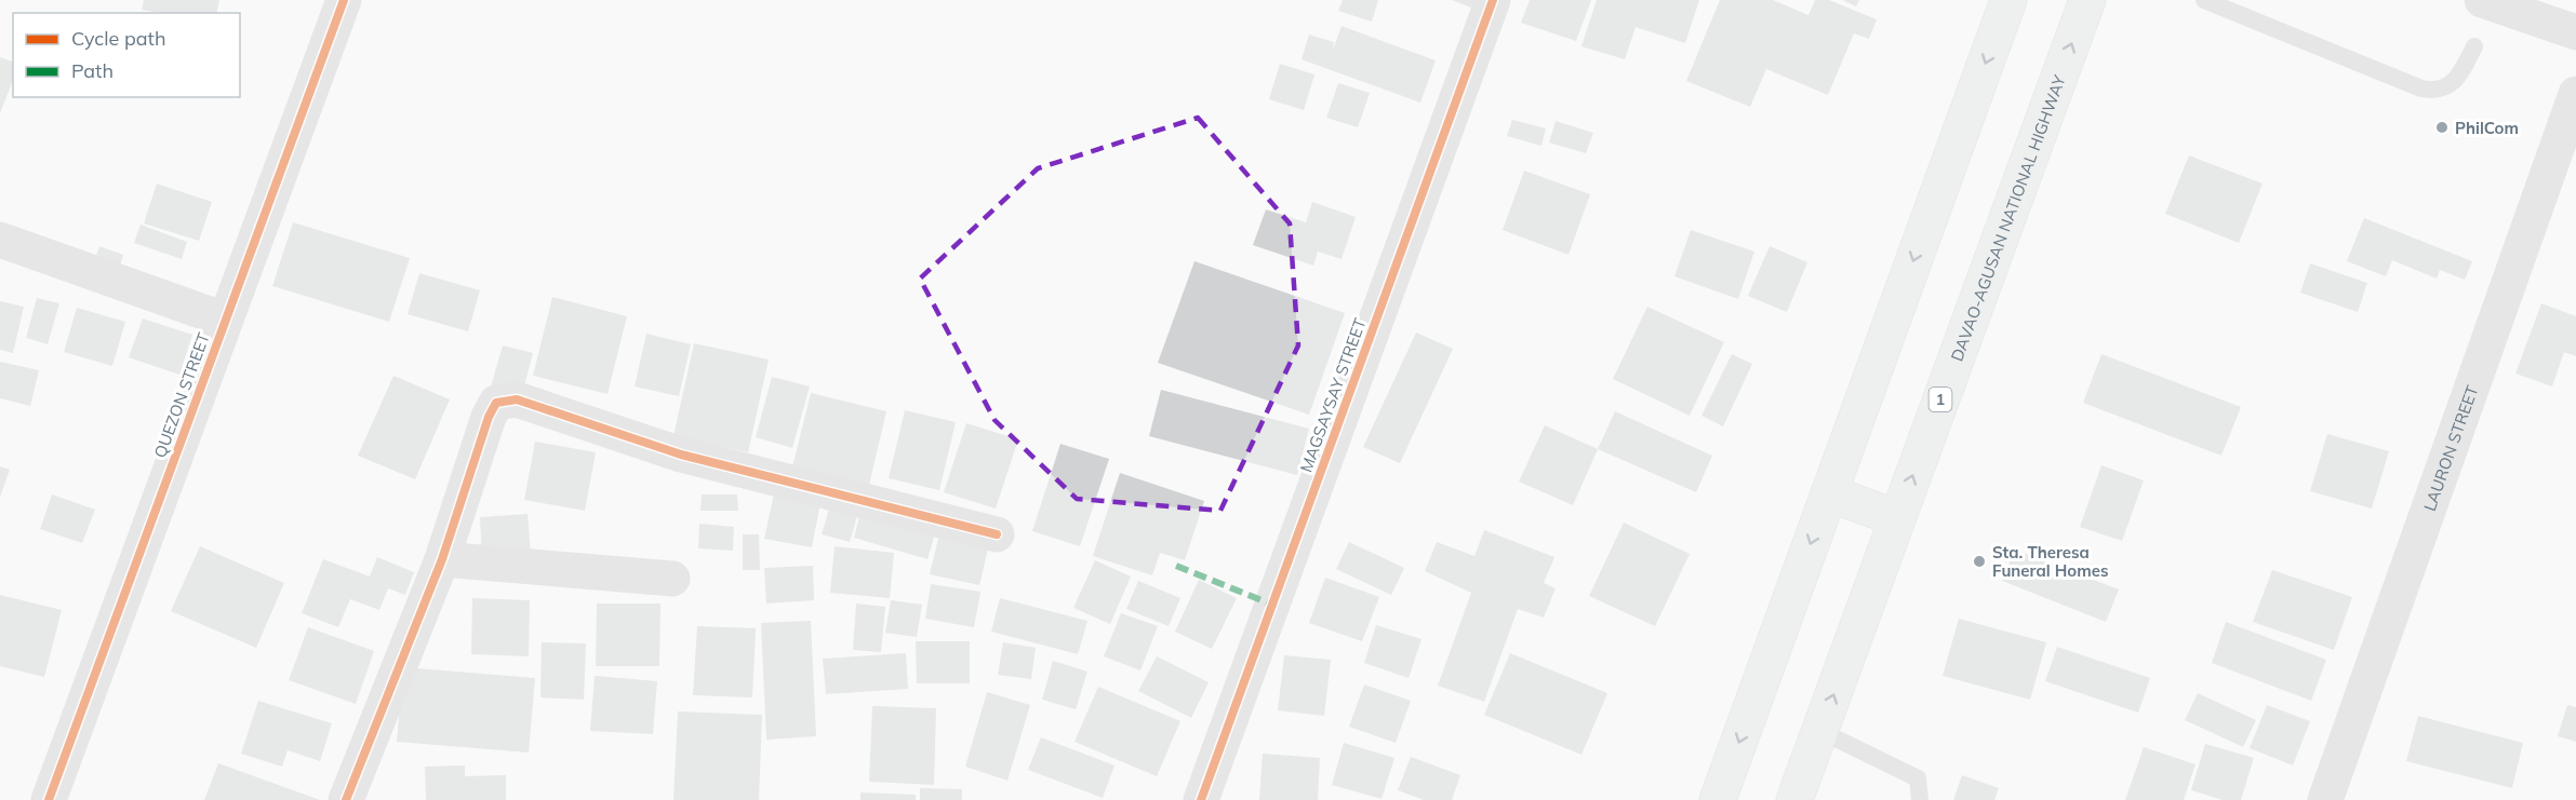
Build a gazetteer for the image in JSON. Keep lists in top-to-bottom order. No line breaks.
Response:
{"streets":{"highway":["DAVAO-AGUSAN NATIONAL HIGHWAY","1"],"street":["QUEZON STREET","MAGSAYSAY STREET","LAURON STREET"]},"places":["PhilCom","Sta. Theresa Funeral Homes"],"legend":["Cycle path","Path"]}
